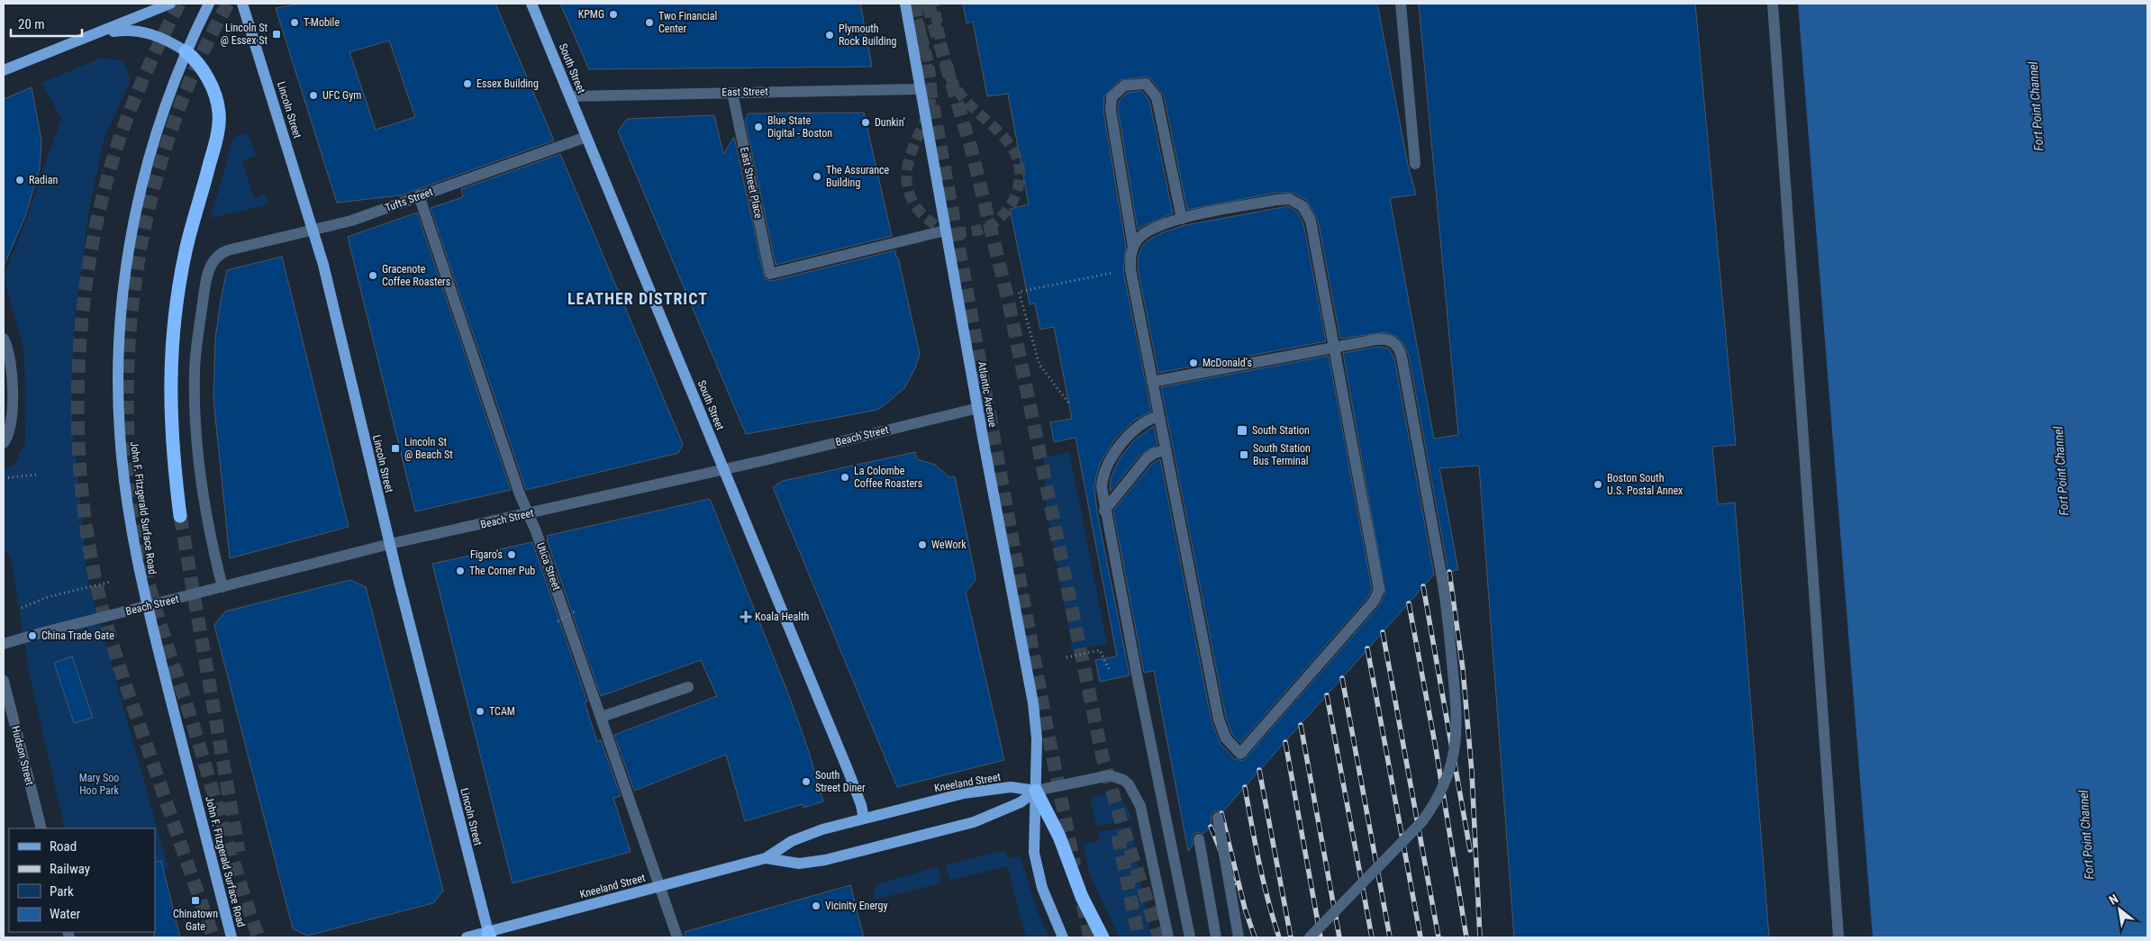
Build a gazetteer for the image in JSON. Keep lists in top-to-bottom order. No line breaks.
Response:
{"streets":{"main road":["South Street","Lincoln Street","Atlantic Avenue","John F. Fitzgerald Surface Road","Kneeland Street"],"street":["East Street","East Street Place","Tufts Street","Beach Street","Utica Street","Hudson Street"]},"crossings":[["South Street","East Street"],["South Street","Tufts Street"],["South Street","Beach Street"],["South Street","Kneeland Street"],["East Street","East Street Place"],["East Street","Atlantic Avenue"],["Lincoln Street","Tufts Street"],["Lincoln Street","Beach Street"],["Lincoln Street","Kneeland Street"],["East Street Place","Atlantic Avenue"],["Tufts Street","Beach Street"],["Tufts Street","Utica Street"],["Atlantic Avenue","Beach Street"],["Atlantic Avenue","Kneeland Street"],["Beach Street","John F. Fitzgerald Surface Road"],["Beach Street","Utica Street"],["Utica Street","Kneeland Street"]],"districts":["LEATHER DISTRICT"],"water":["Fort Point Channel"],"parks":["Mary Soo Hoo Park"],"places":{"other":["KPMG","T-Mobile","Two Financial Center","Plymouth Rock Building","Essex Building","UFC Gym","Dunkin'","Blue State Digital - Boston","The Assurance Building","Radian","Gracenote Coffee Roasters","McDonald's","La Colombe Coffee Roasters","Boston South U.S. Postal Annex","WeWork","Figaro's","The Corner Pub","China Trade Gate","TCAM","South Street Diner","Vicinity Energy"],"transit":["Lincoln St @ Essex St","South Station","Lincoln St @ Beach St","South Station Bus Terminal","Chinatown Gate"],"health":["Koala Health"]},"legend":["Road","Railway","Park","Water"],"scale_bar":"20 m","north":"top left"}
